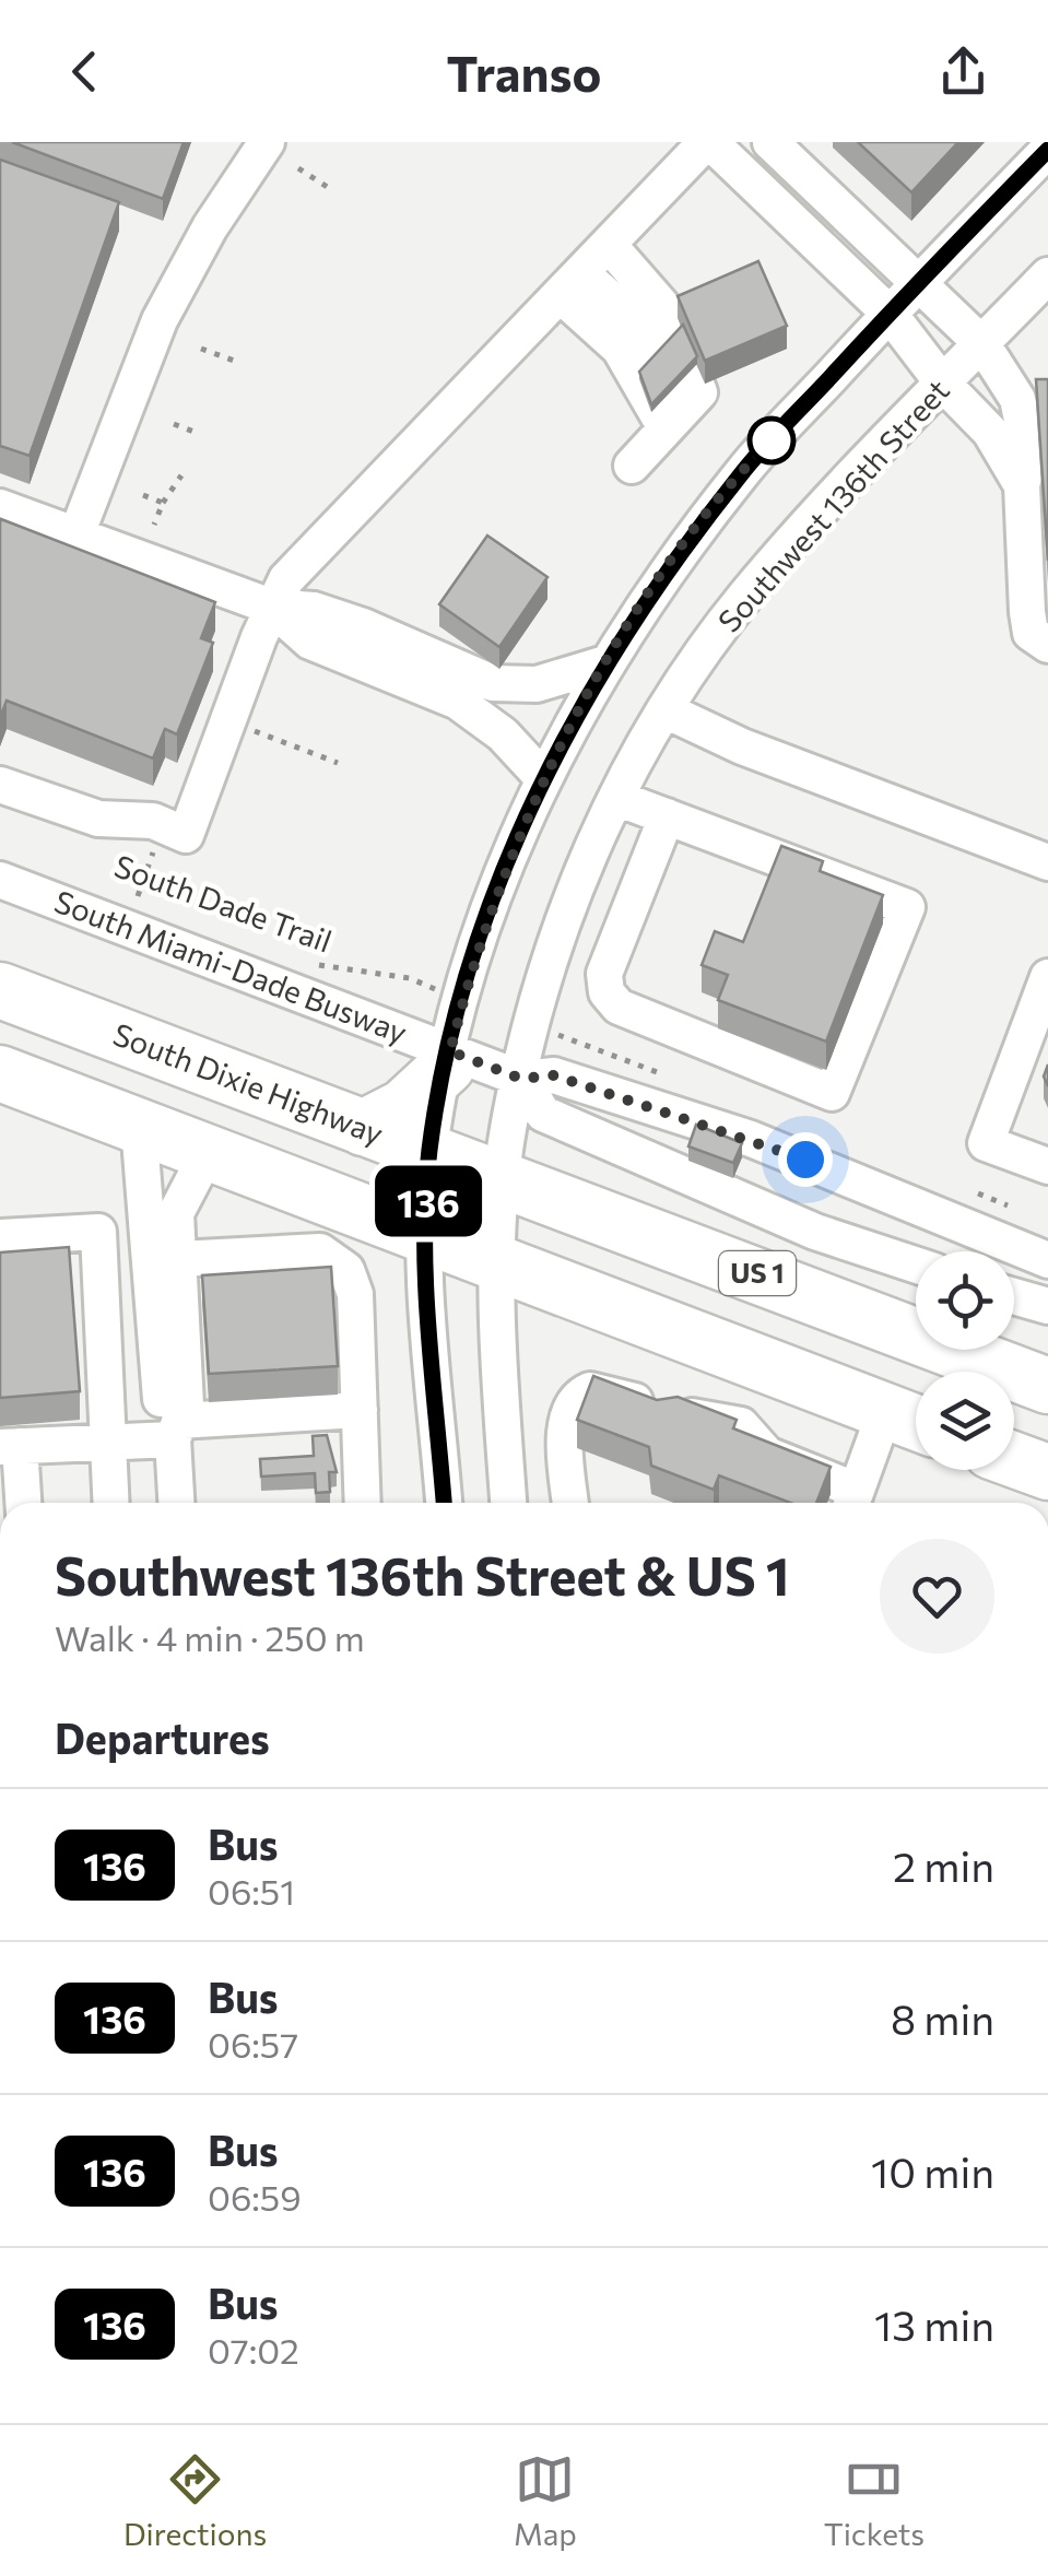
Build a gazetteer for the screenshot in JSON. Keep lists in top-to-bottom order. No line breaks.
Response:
{"streets":{"highway":["South Dixie Highway","US 1"],"street":["Southwest 136th Street","South Miami-Dade Busway"],"path":["South Dade Trail"]},"crossings":[["Southwest 136th Street","South Miami-Dade Busway"],["Southwest 136th Street","South Dixie Highway"]],"lines":["bus line 136"],"page":{"header":"Transo","on_map":"136","heading":[["Southwest 136th Street & US 1","Walk · 4 min · 250 m"],"Departures"],"list":[{"mark":"136","name":"Bus","note":"06:51","value":"2 min"},{"mark":"136","name":"Bus","note":"06:57","value":"8 min"},{"mark":"136","name":"Bus","note":"06:59","value":"10 min"},{"mark":"136","name":"Bus","note":"07:02","value":"13 min"}],"tabs":["Directions","Map","Tickets"]}}
